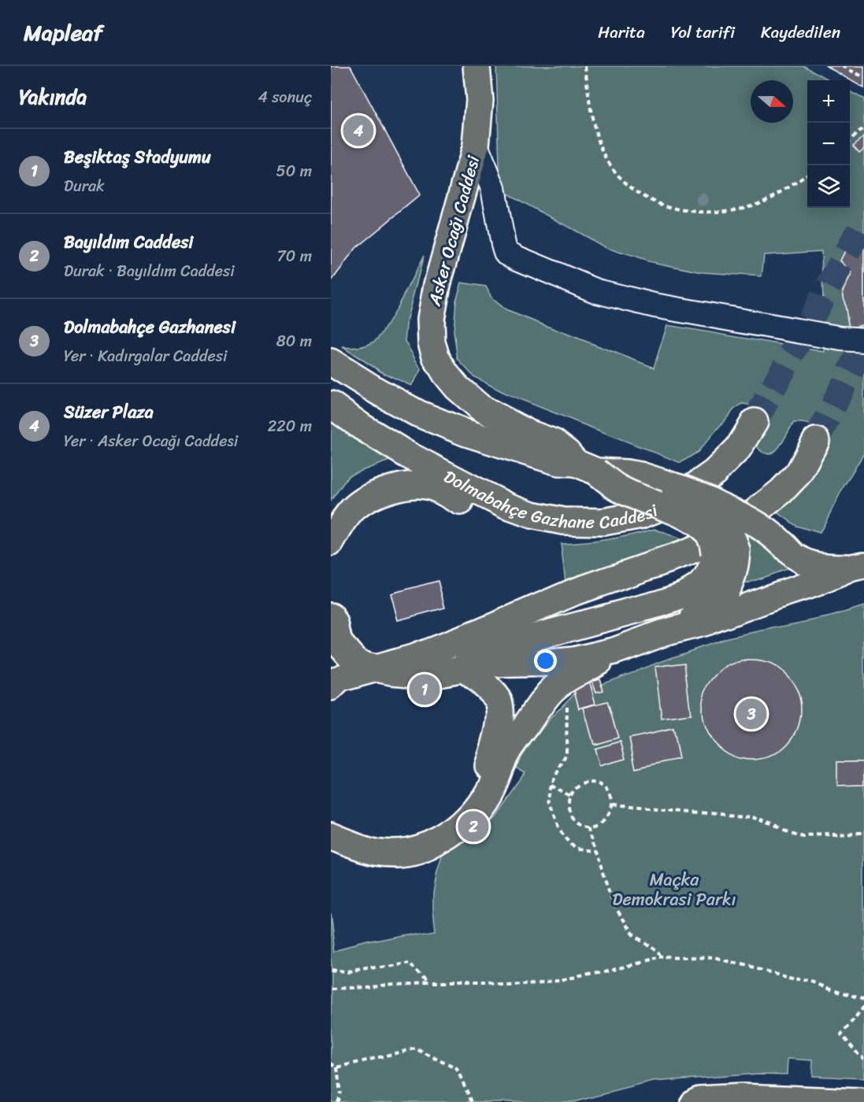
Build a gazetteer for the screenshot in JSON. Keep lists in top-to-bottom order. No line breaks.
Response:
{"streets":{"main road":["Asker Ocağı Caddesi","Dolmabahçe Gazhane Caddesi"]},"crossings":[["Asker Ocağı Caddesi","Dolmabahçe Gazhane Caddesi"]],"parks":["Maçka Demokrasi Parkı"],"north":"right","page":{"header":"Mapleaf","nav":["Harita","Yol tarifi","Kaydedilen"],"heading":["Yakında","4 sonuç"],"map_buttons":["+","−"],"pins":["4","1","3","2"],"list":[{"mark":"1","name":"Beşiktaş Stadyumu","note":"Durak","value":"50 m"},{"mark":"2","name":"Bayıldım Caddesi","note":"Durak · Bayıldım Caddesi","value":"70 m"},{"mark":"3","name":"Dolmabahçe Gazhanesi","note":"Yer · Kadırgalar Caddesi","value":"80 m"},{"mark":"4","name":"Süzer Plaza","note":"Yer · Asker Ocağı Caddesi","value":"220 m"}]}}
